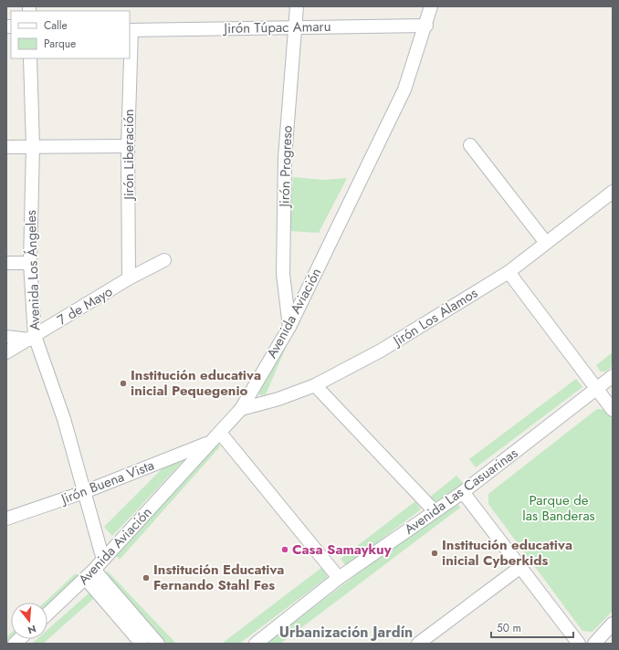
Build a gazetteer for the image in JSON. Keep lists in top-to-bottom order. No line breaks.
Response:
{"streets":{"street":["Jirón Túpac Amaru","Jirón Liberación","Jirón Progreso","Avenida Los Ángeles","7 de Mayo","Avenida Aviación","Jirón Los Alamos","Jirón Buena Vista","Avenida Las Casuarinas"]},"crossings":[["Jirón Túpac Amaru","Jirón Progreso"],["Jirón Túpac Amaru","Avenida Aviación"],["Jirón Liberación","7 de Mayo"],["Jirón Progreso","Avenida Aviación"],["Avenida Los Ángeles","7 de Mayo"],["Avenida Los Ángeles","Avenida Aviación"],["Avenida Los Ángeles","Jirón Buena Vista"],["Avenida Aviación","Jirón Los Alamos"],["Avenida Aviación","Jirón Buena Vista"]],"districts":["Urbanización Jardín"],"parks":["Parque de las Banderas"],"places":["Institución educativa inicial Pequegenio","Casa Samaykuy","Institución educativa inicial Cyberkids","Institución Educativa Fernando Stahl Fes"],"legend":["Calle","Parque"],"scale_bar":"50 m","north":"bottom"}
